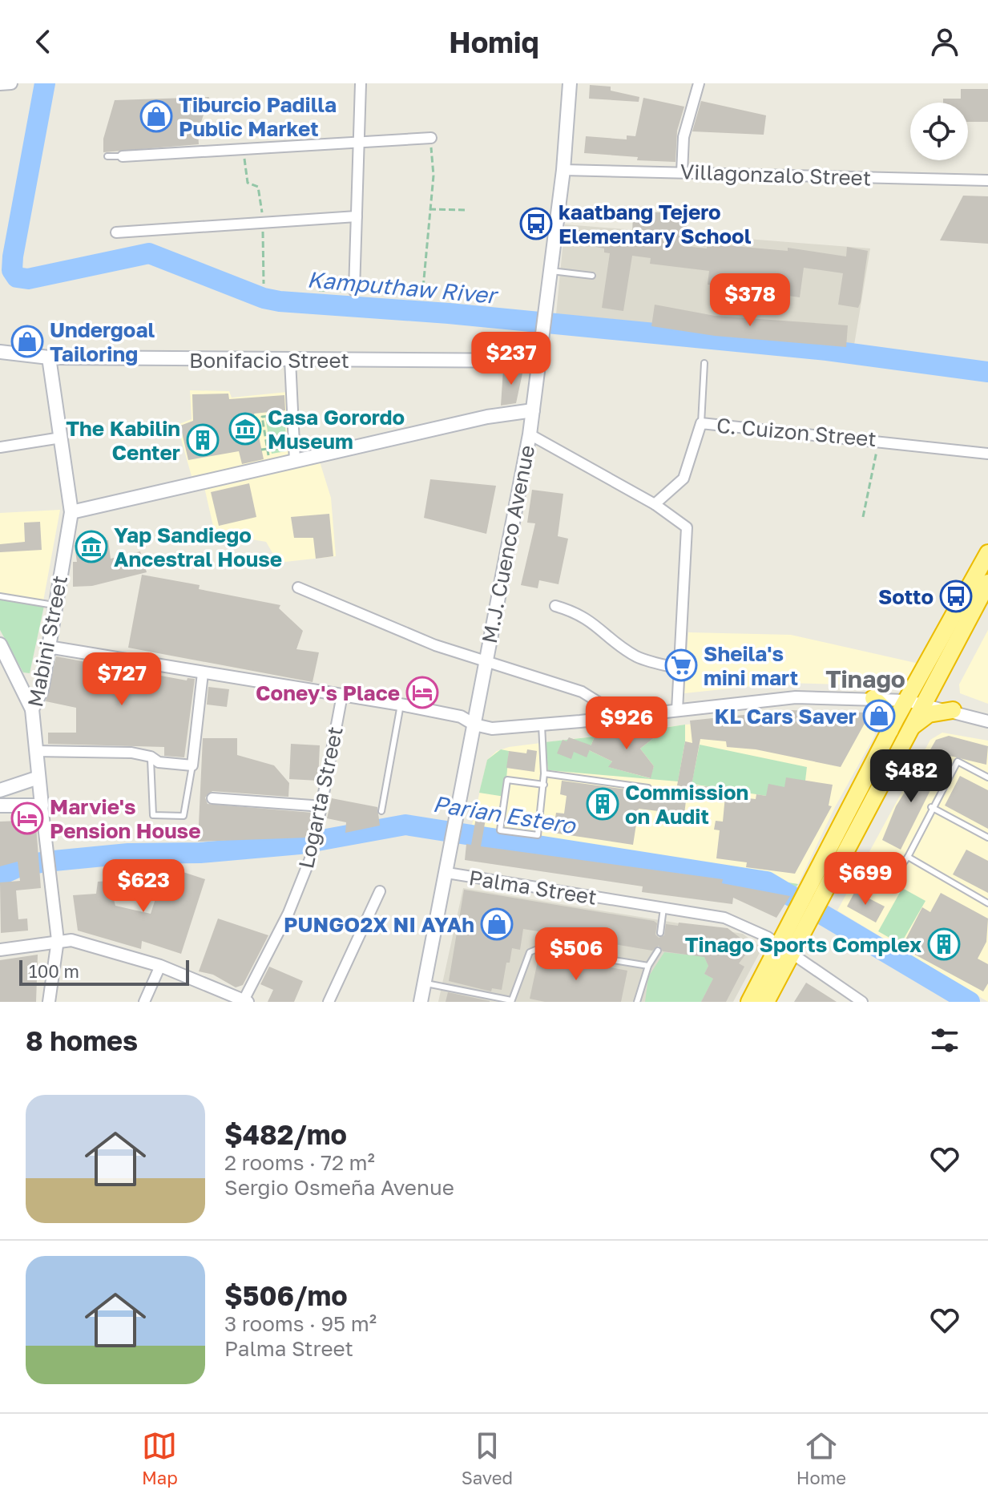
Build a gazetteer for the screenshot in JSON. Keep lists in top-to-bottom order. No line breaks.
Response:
{"streets":{"main road":["Bonifacio Street","M.J. Cuenco Avenue","Mabini Street"],"street":["Villagonzalo Street","C. Cuizon Street","Logarta Street","Palma Street"]},"crossings":[["Villagonzalo Street","M.J. Cuenco Avenue"],["Bonifacio Street","M.J. Cuenco Avenue"],["Bonifacio Street","Mabini Street"],["M.J. Cuenco Avenue","Palma Street"]],"districts":["Tinago"],"water":["Kamputhaw River","Parian Estero"],"places":{"shop":["Tiburcio Padilla Public Market","Undergoal Tailoring","KL Cars Saver","PUNGO2X NI AYAh"],"bus stop":["kaatbang Tejero Elementary School","Sotto"],"museum":["Casa Gorordo Museum","Yap Sandiego Ancestral House"],"building":["The Kabilin Center","Commission on Audit","Tinago Sports Complex"],"supermarket":["Sheila's mini mart"],"hotel":["Coney's Place","Marvie's Pension House"]},"scale_bar":"100 m","page":{"header":"Homiq","price":["$378","$237","$727","$926","$482","$699","$623","$506"],"scale":"100 m","heading":"8 homes","list":[{"name":"$482/mo","note":"2 rooms · 72 m² · Sergio Osmeña Avenue"},{"name":"$506/mo","note":"3 rooms · 95 m² · Palma Street"}],"tabs":["Map","Saved","Home"]}}
